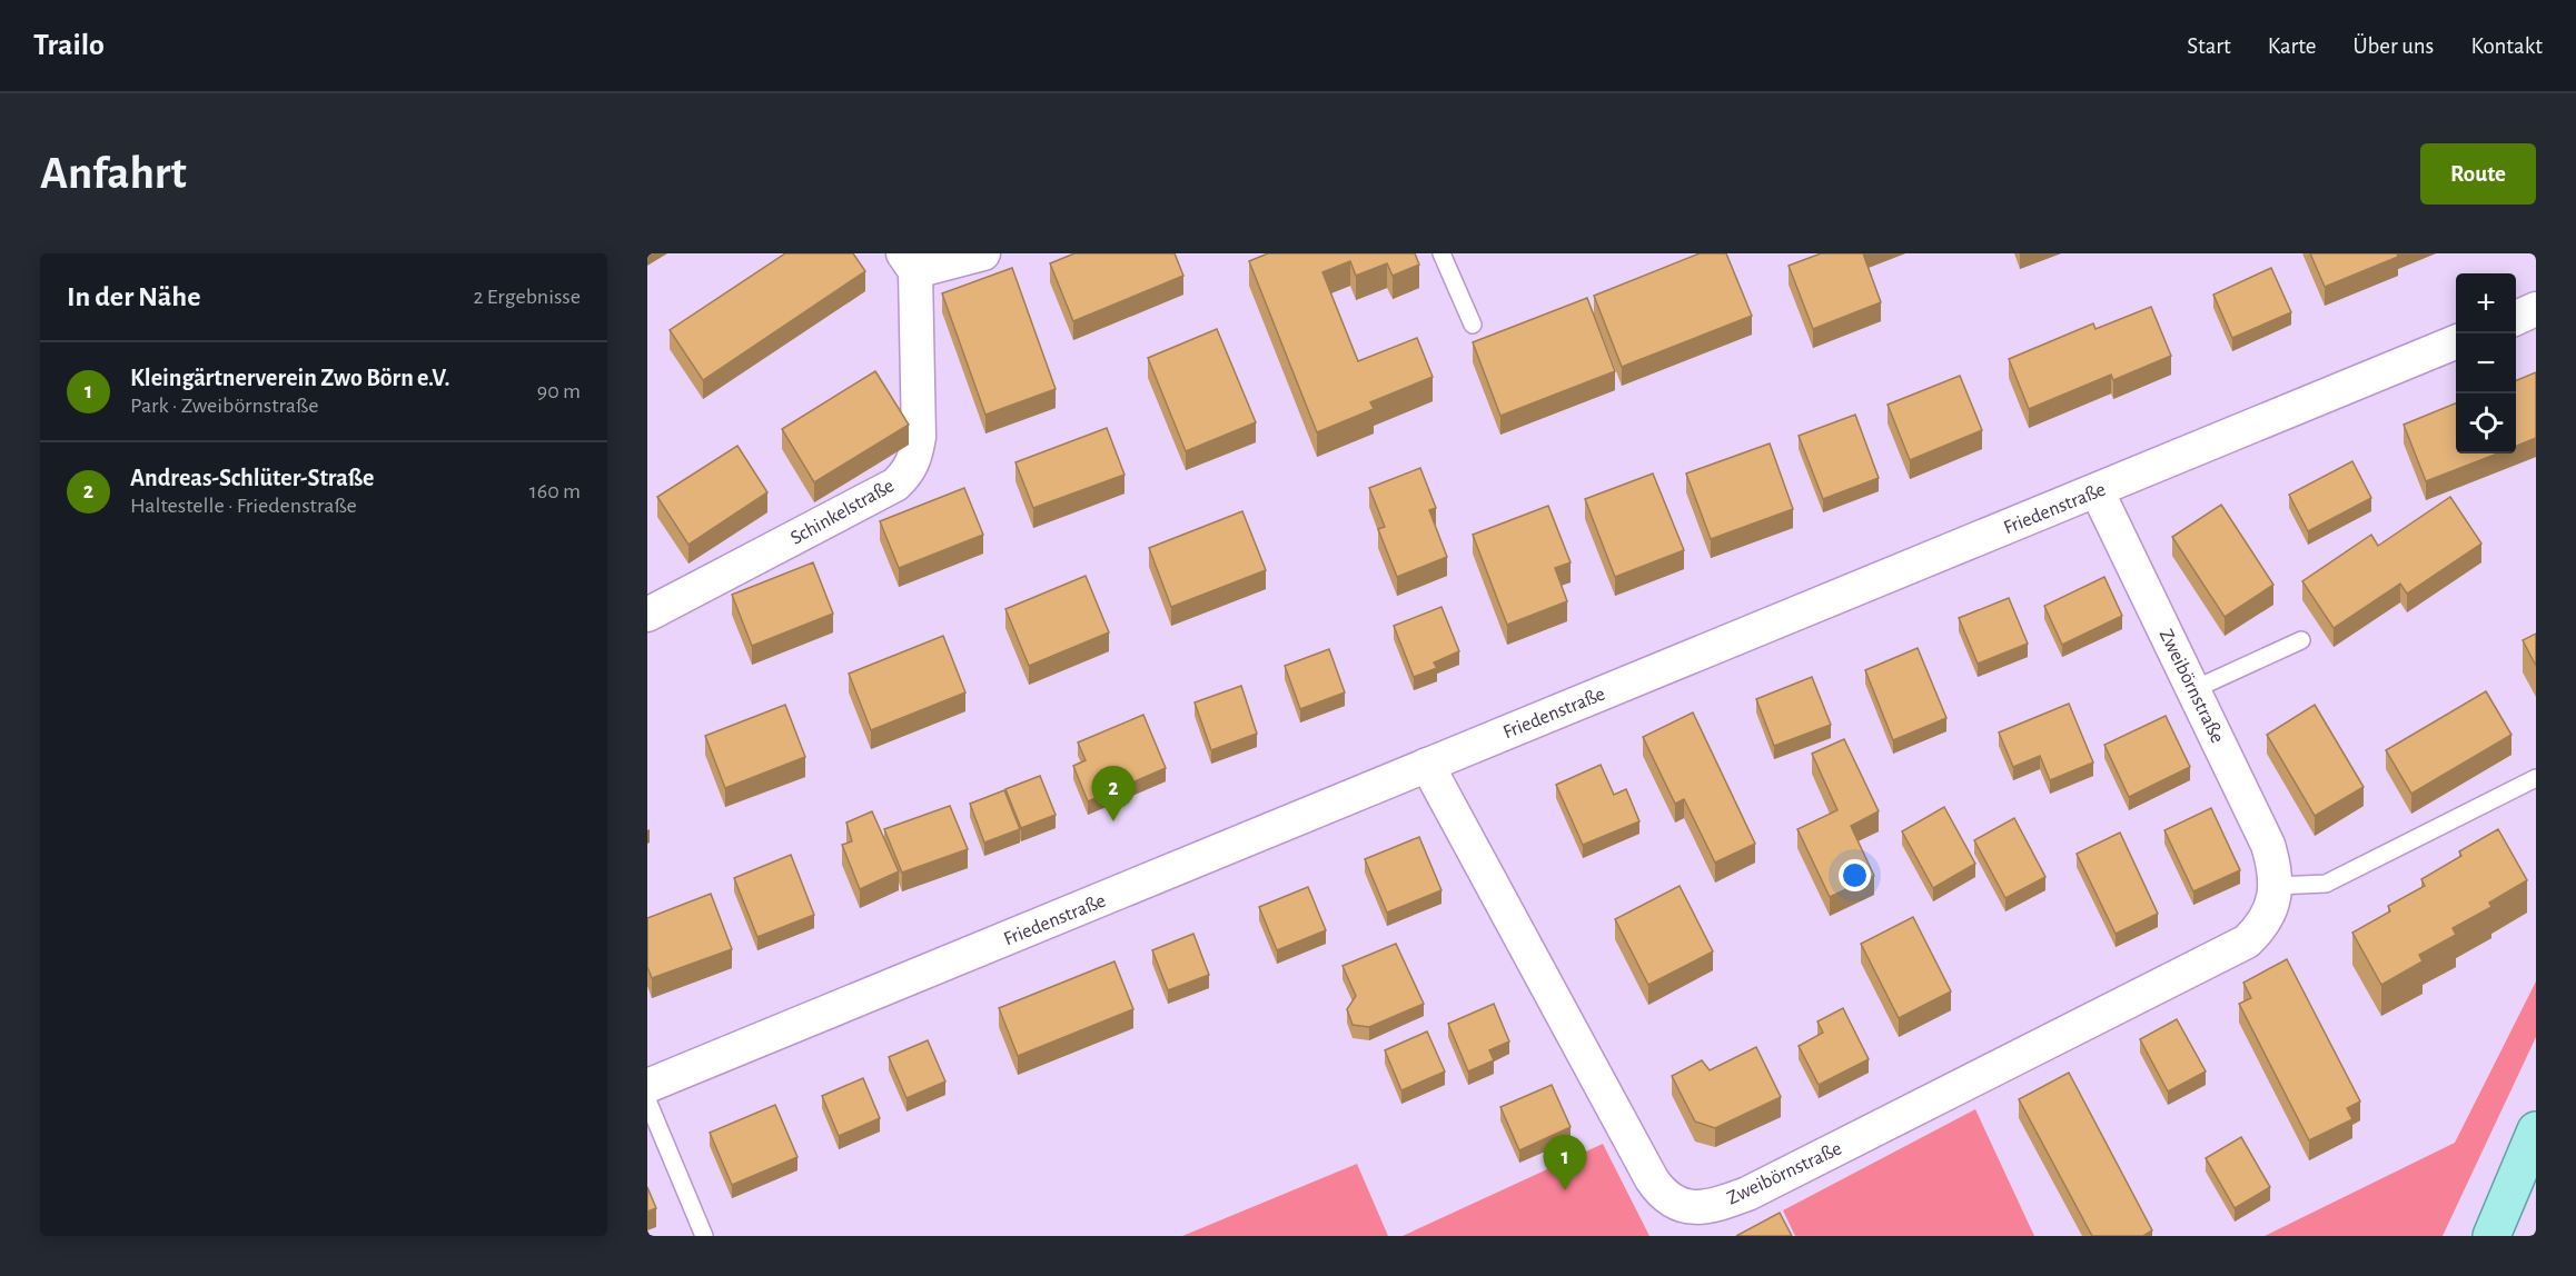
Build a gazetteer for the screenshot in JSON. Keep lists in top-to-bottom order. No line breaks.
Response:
{"streets":{"street":["Friedenstraße","Schinkelstraße","Zweibörnstraße"]},"crossings":[["Friedenstraße","Zweibörnstraße"]],"page":{"header":"Trailo","nav":["Start","Karte","Über uns","Kontakt"],"buttons":"Route","title":"Anfahrt","heading":["In der Nähe","2 Ergebnisse"],"map_buttons":["+","−"],"list":[{"mark":"1","name":"Kleingärtnerverein Zwo Börn e.V.","note":"Park · Zweibörnstraße","value":"90 m"},{"mark":"2","name":"Andreas-Schlüter-Straße","note":"Haltestelle · Friedenstraße","value":"160 m"}],"pins":["2","1"]}}
